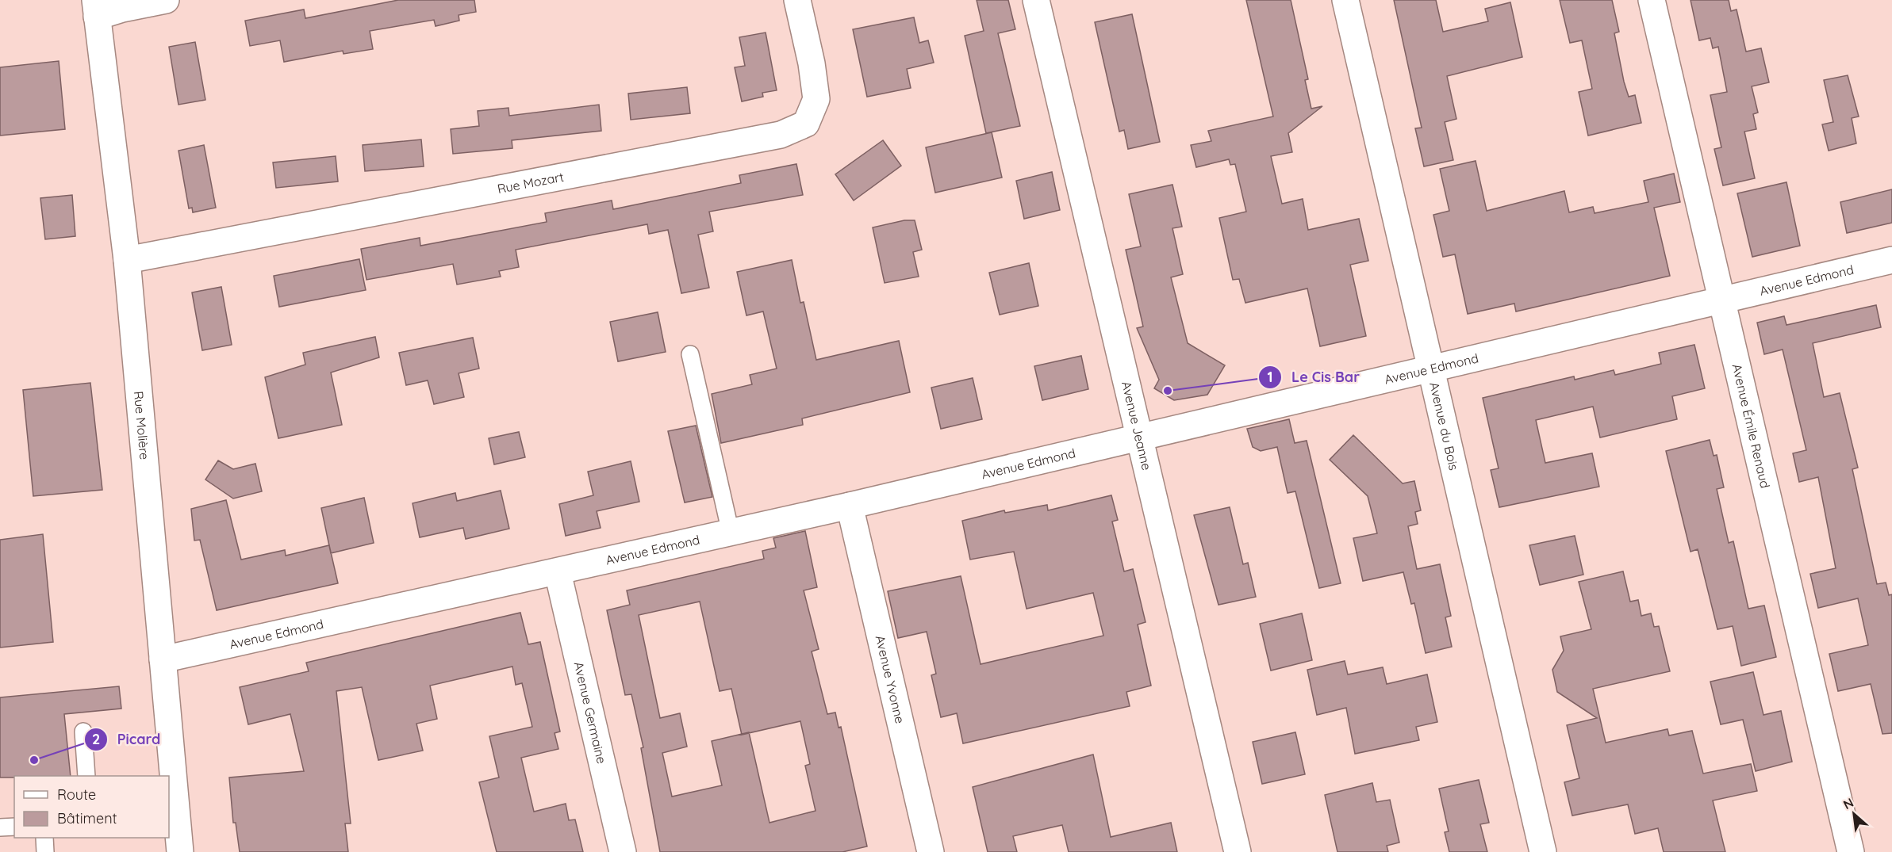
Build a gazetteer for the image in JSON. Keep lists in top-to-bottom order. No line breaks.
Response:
{"streets":{"street":["Rue Mozart","Avenue Edmond","Rue Molière","Avenue Jeanne","Avenue Émile Renaud","Avenue du Bois","Avenue Yvonne","Avenue Germaine"]},"crossings":[["Rue Mozart","Rue Molière"],["Avenue Edmond","Rue Molière"],["Avenue Edmond","Avenue Jeanne"],["Avenue Edmond","Avenue Émile Renaud"],["Avenue Edmond","Avenue du Bois"],["Avenue Edmond","Avenue Yvonne"],["Avenue Edmond","Avenue Germaine"]],"places":["Le Cis Bar","Picard"],"legend":["Route","Bâtiment"],"north":"top left"}
